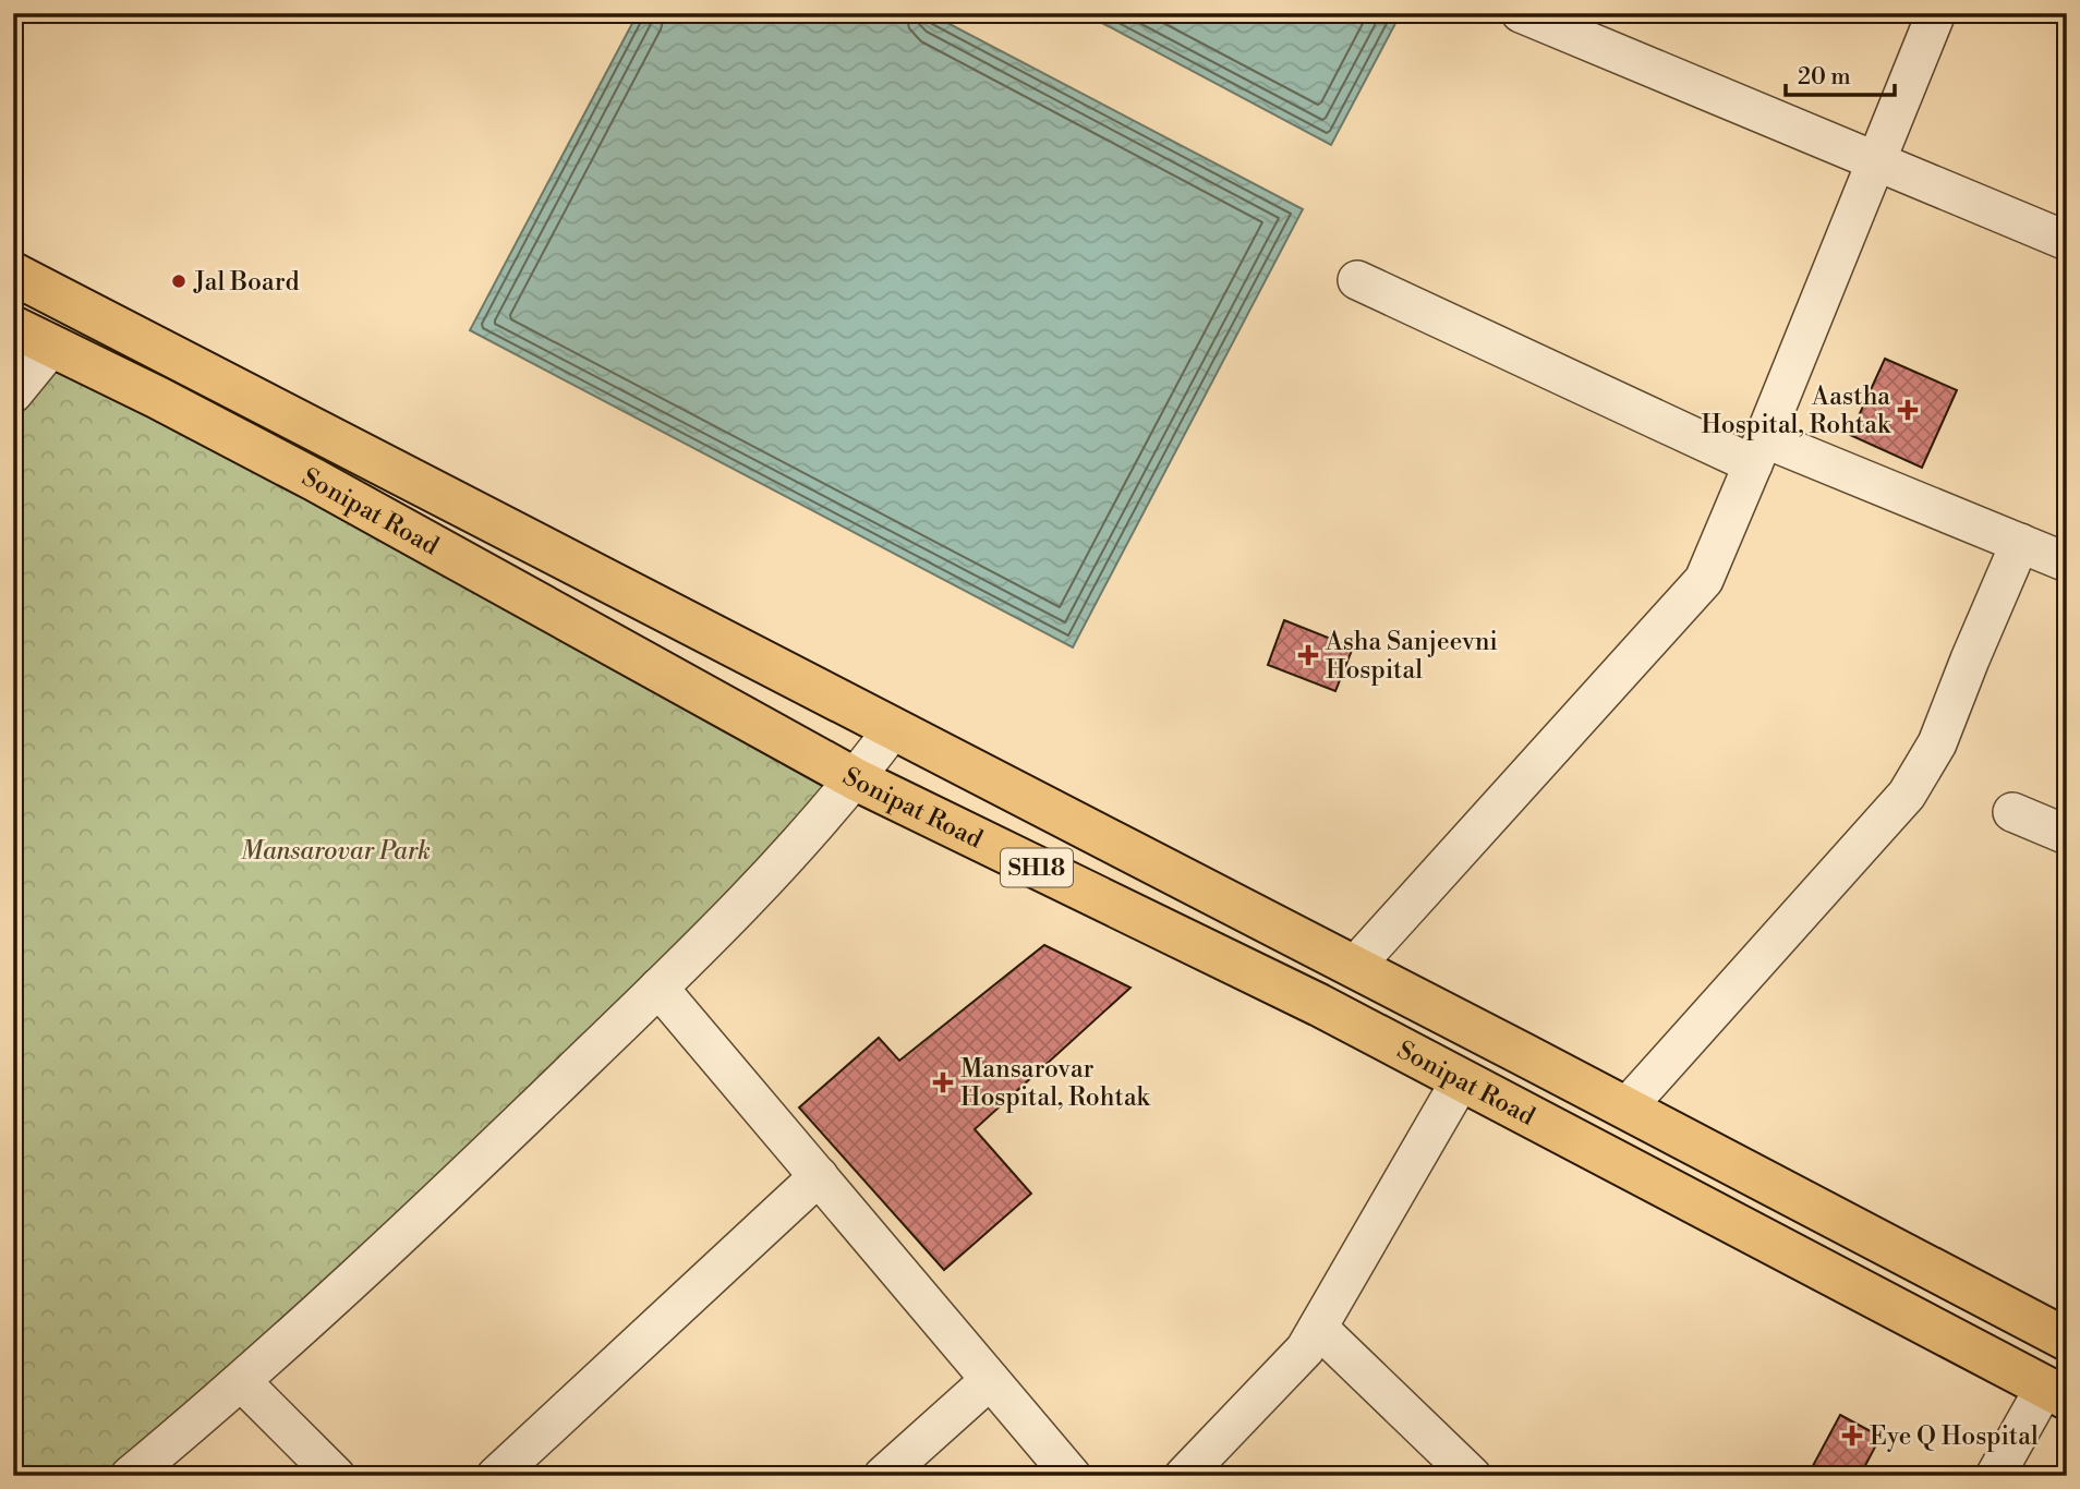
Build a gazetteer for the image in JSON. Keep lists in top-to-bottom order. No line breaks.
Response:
{"streets":{"main road":["Sonipat Road","SH18"]},"parks":["Mansarovar Park"],"places":{"other":["Jal Board"],"health":["Aastha Hospital, Rohtak","Asha Sanjeevni Hospital","Mansarovar Hospital, Rohtak","Eye Q Hospital"]},"scale_bar":"20 m"}
